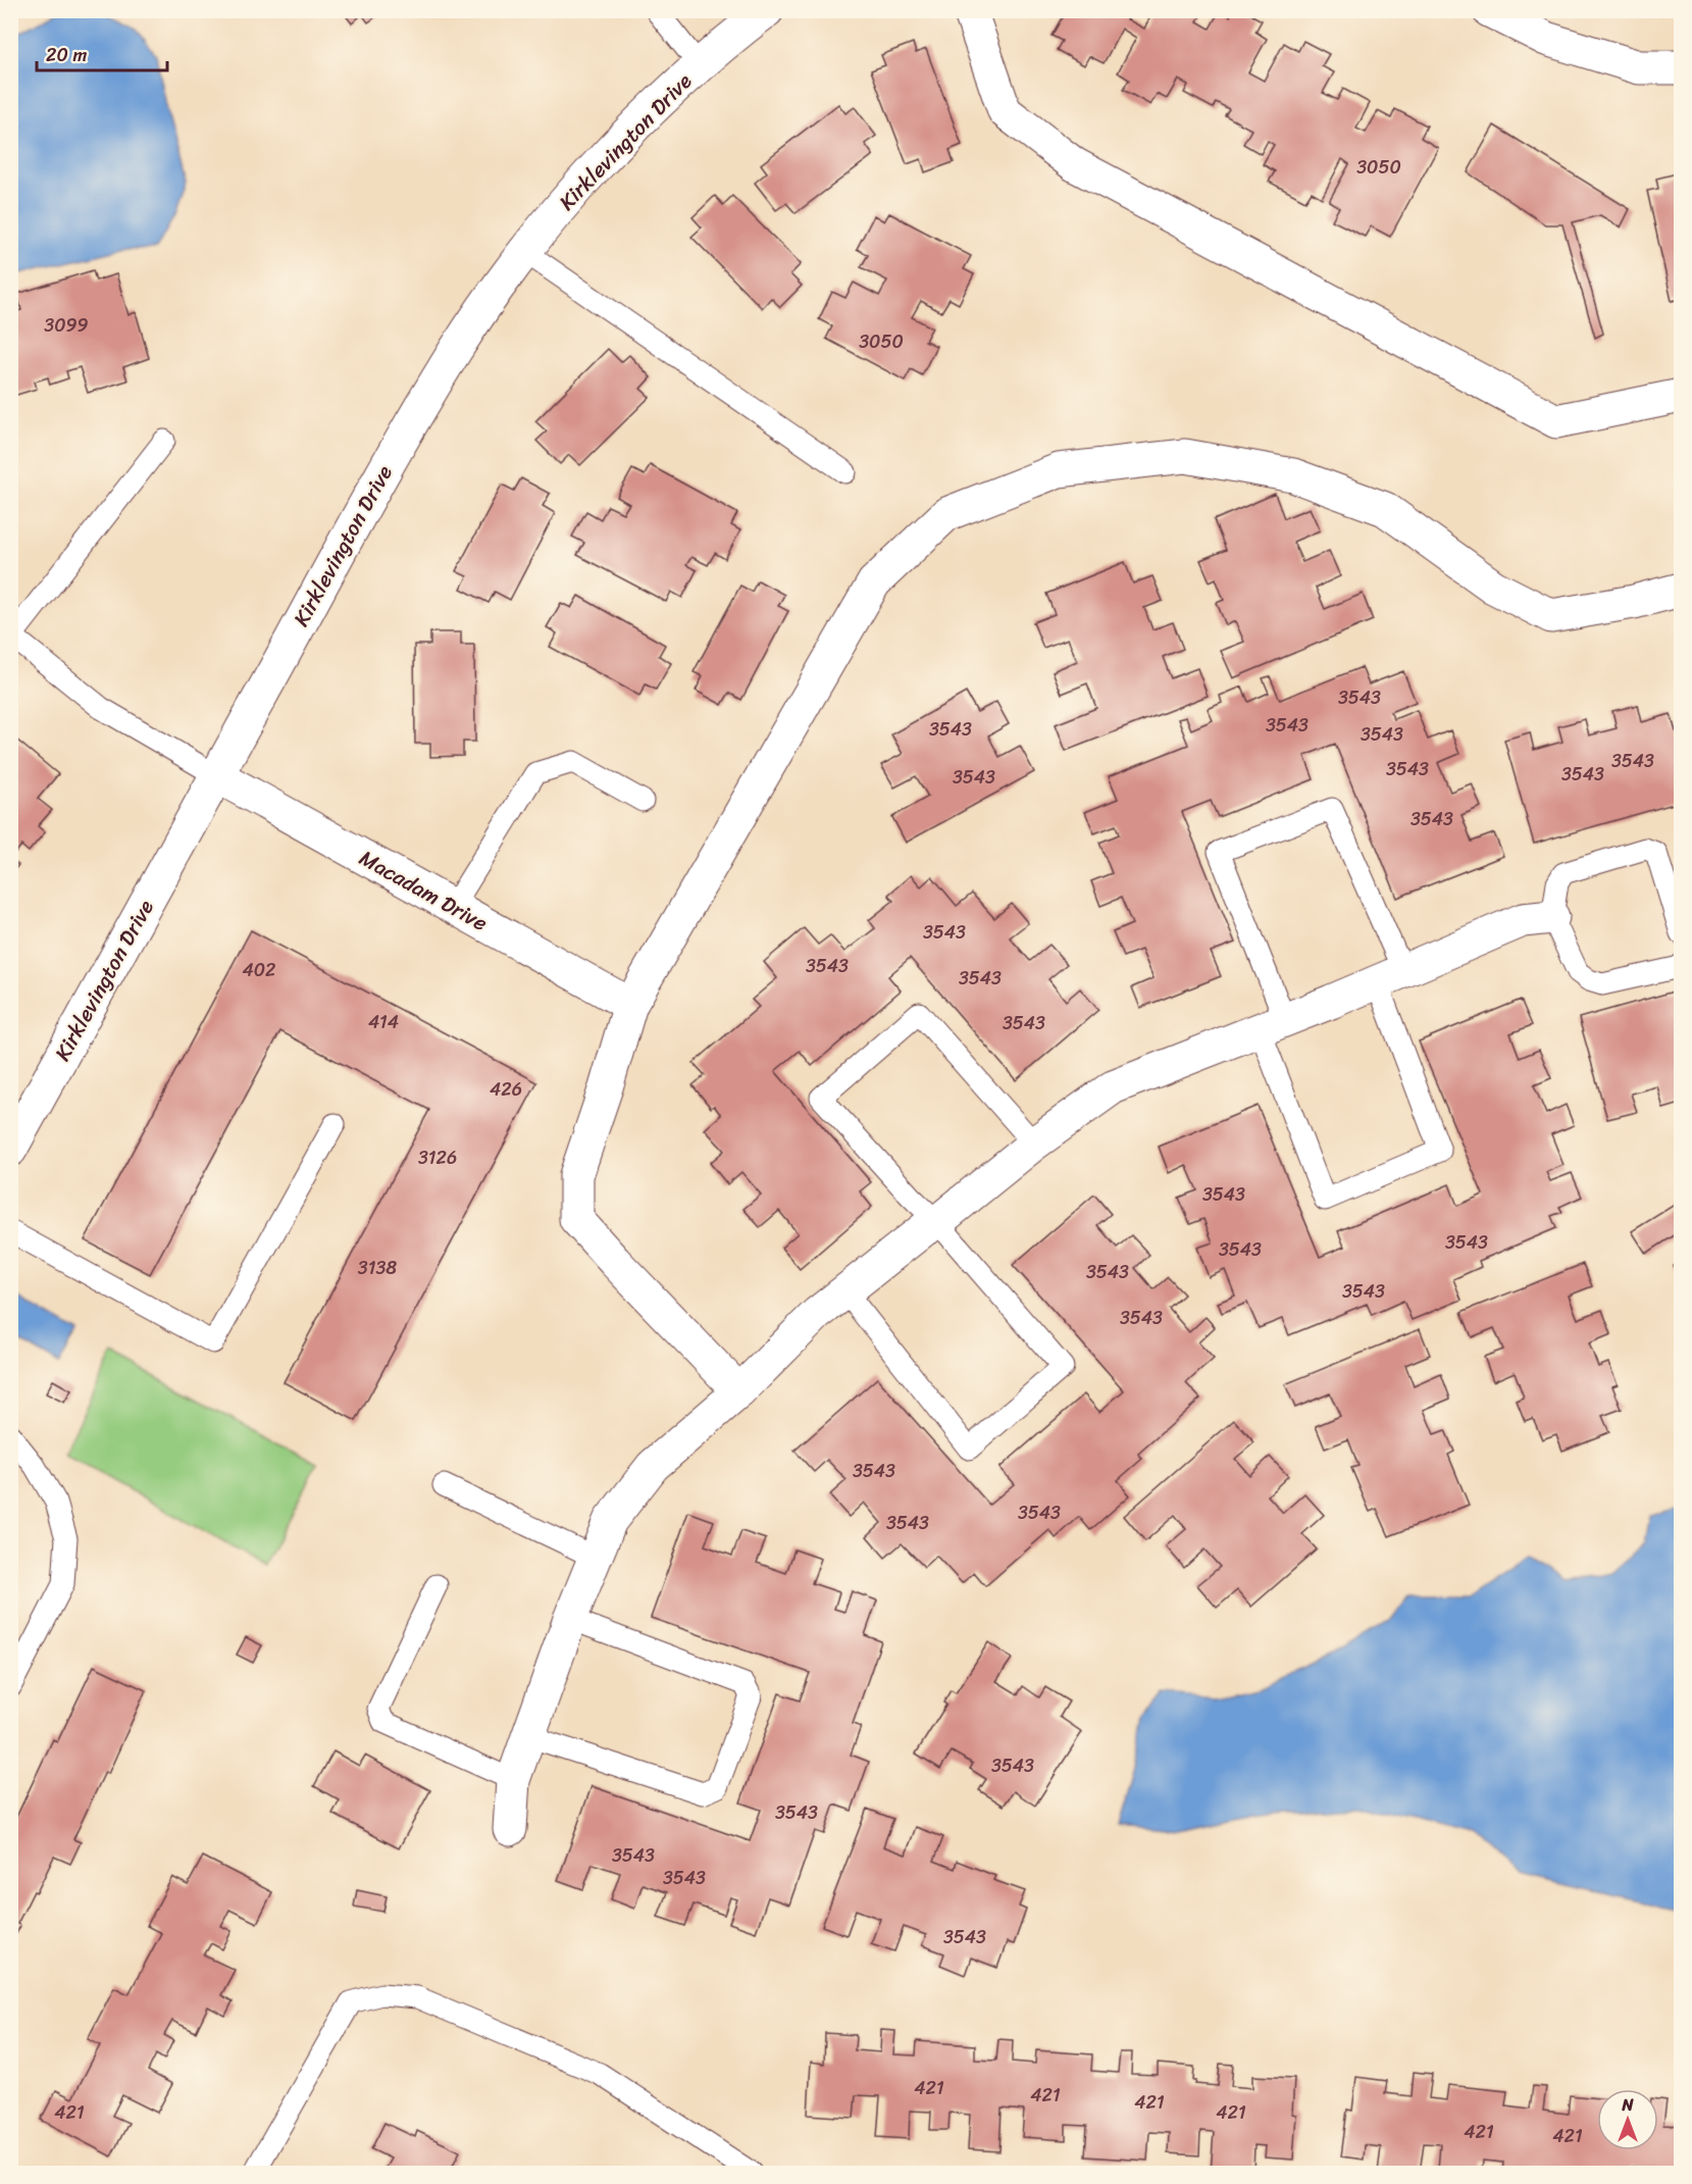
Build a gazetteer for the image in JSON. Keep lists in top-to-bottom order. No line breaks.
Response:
{"streets":{"street":["Kirklevington Drive","Macadam Drive"]},"crossings":[["Kirklevington Drive","Macadam Drive"]],"house_numbers":["3050","3099","3050","3543","3543","3543","3543","3543","3543","3543","3543","3543","3543","3543","402","3543","414","3543","426","3126","3543","3543","3543","3138","3543","3543","3543","3543","3543","3543","3543","3543","3543","3543","3543","421","421","421","421","421","421","421"],"scale_bar":"20 m","north":"top"}
